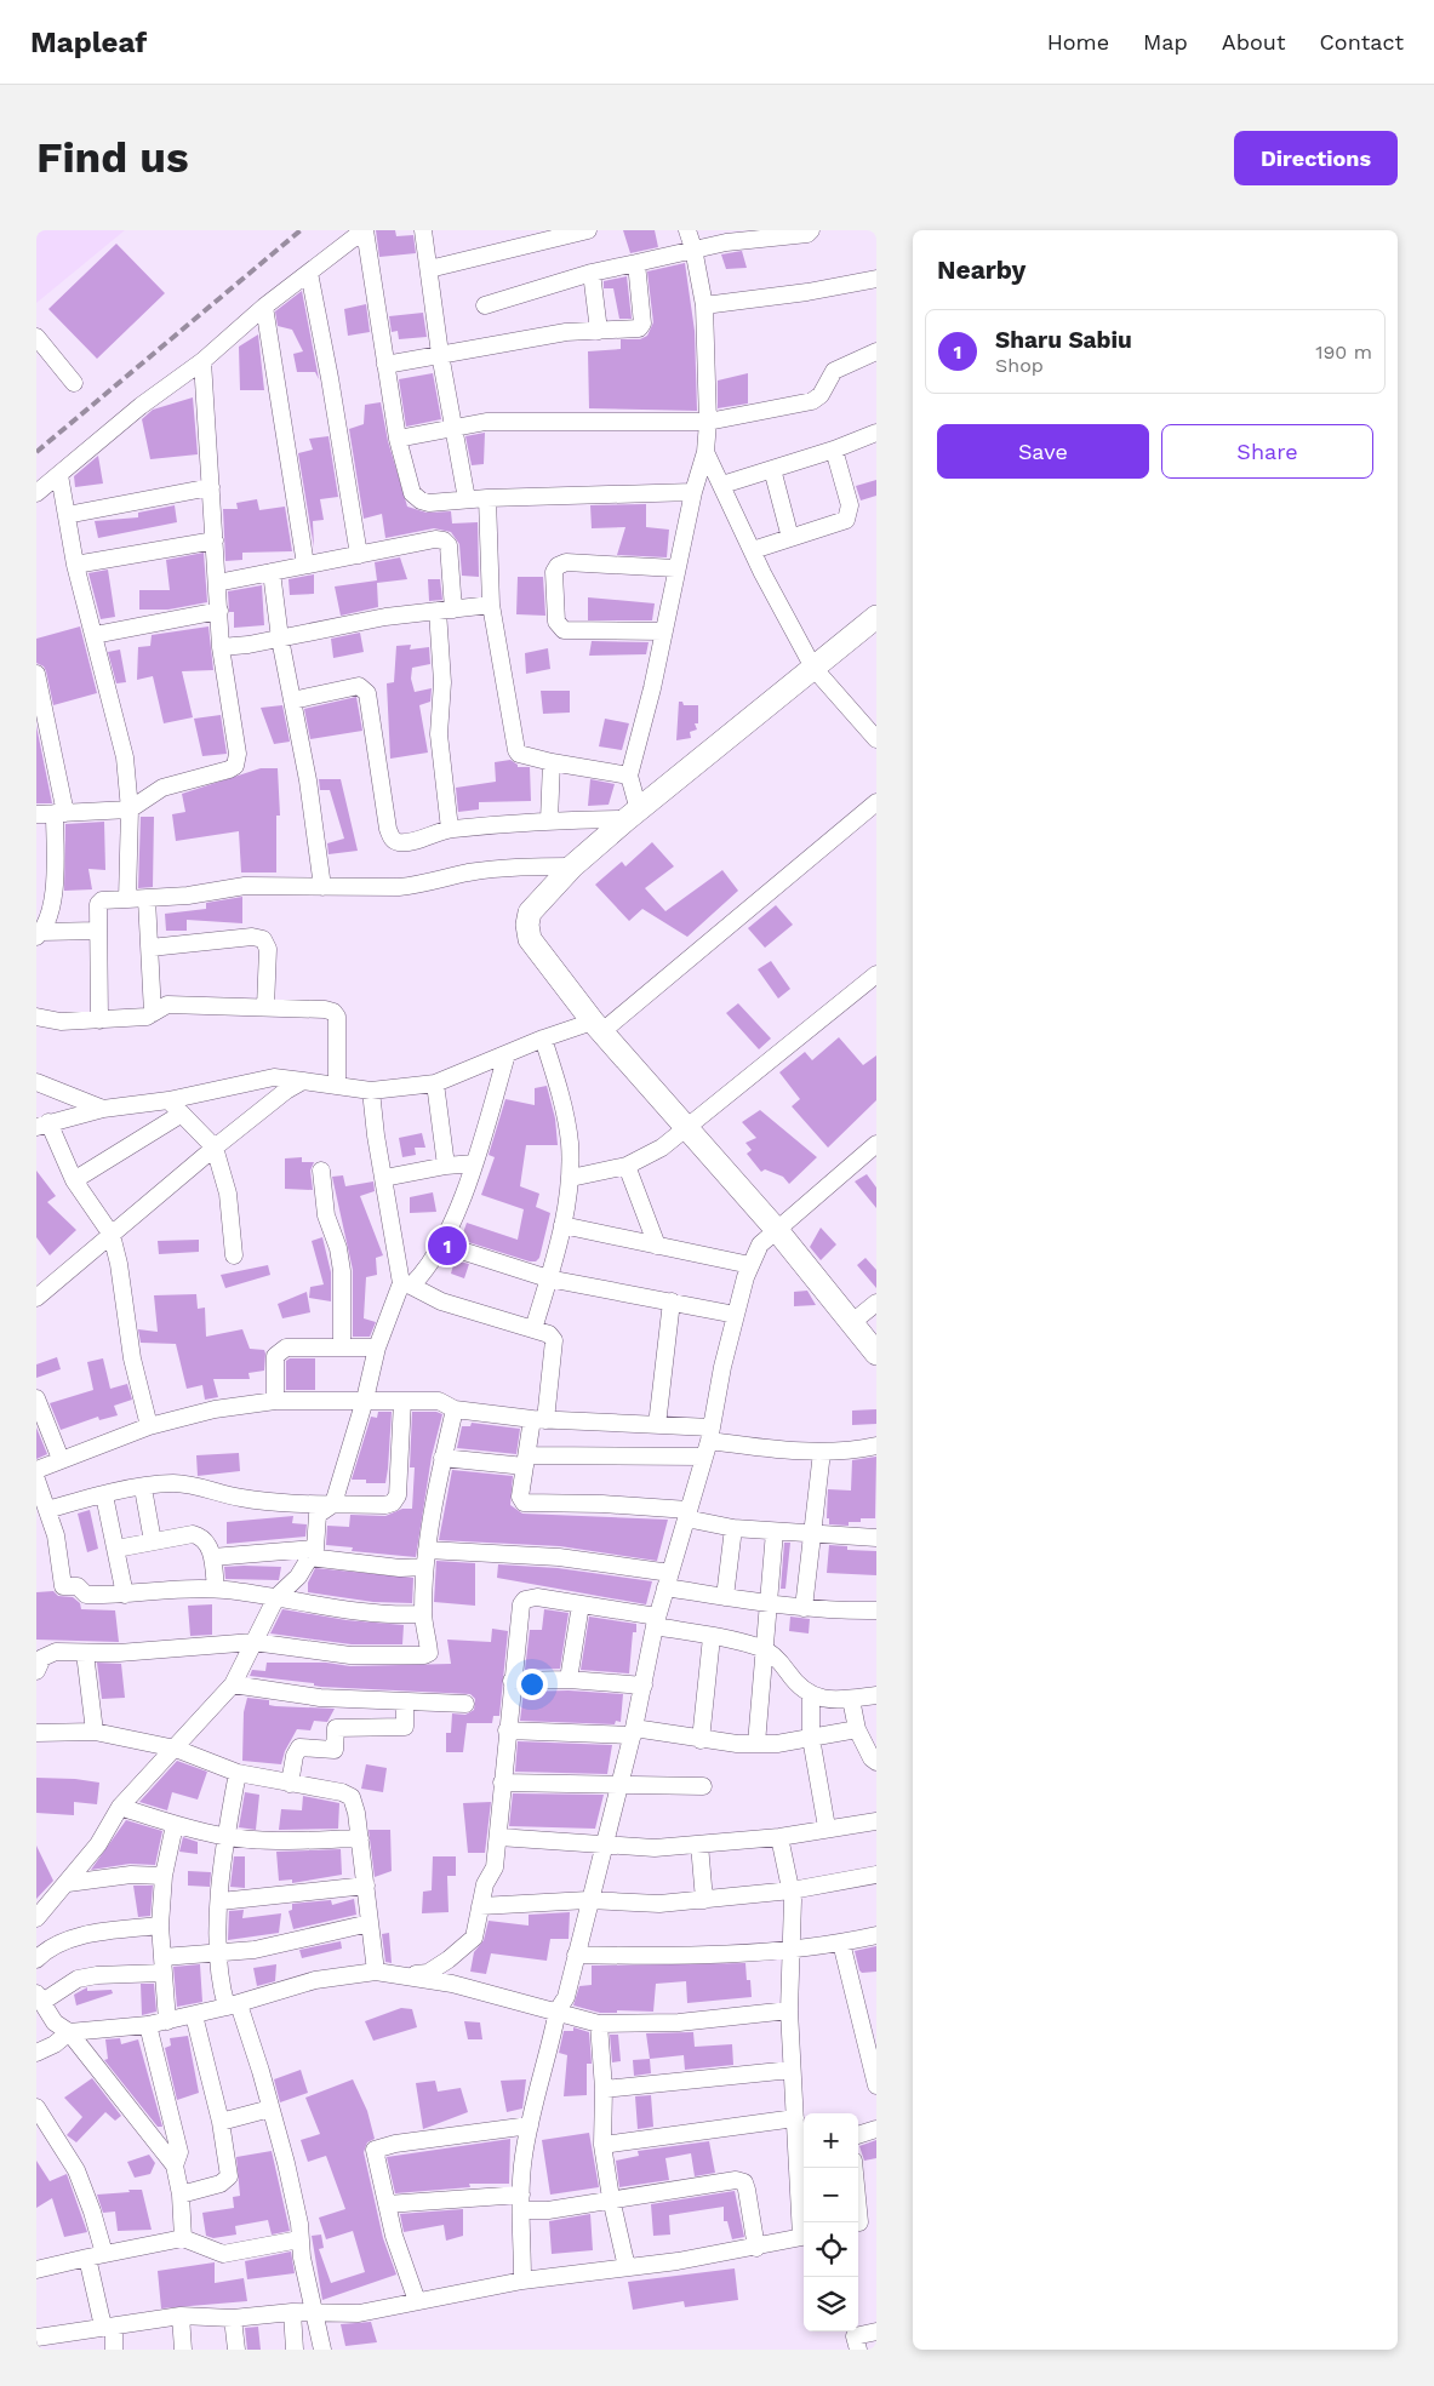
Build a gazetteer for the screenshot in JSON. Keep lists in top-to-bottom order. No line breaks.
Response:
{"page":{"header":"Mapleaf","nav":["Home","Map","About","Contact"],"buttons":["Directions",["Save","Share"]],"title":"Find us","heading":"Nearby","list":[{"mark":"1","name":"Sharu Sabiu","note":"Shop","value":"190 m"}],"pins":"1","map_buttons":["+","−"]}}
